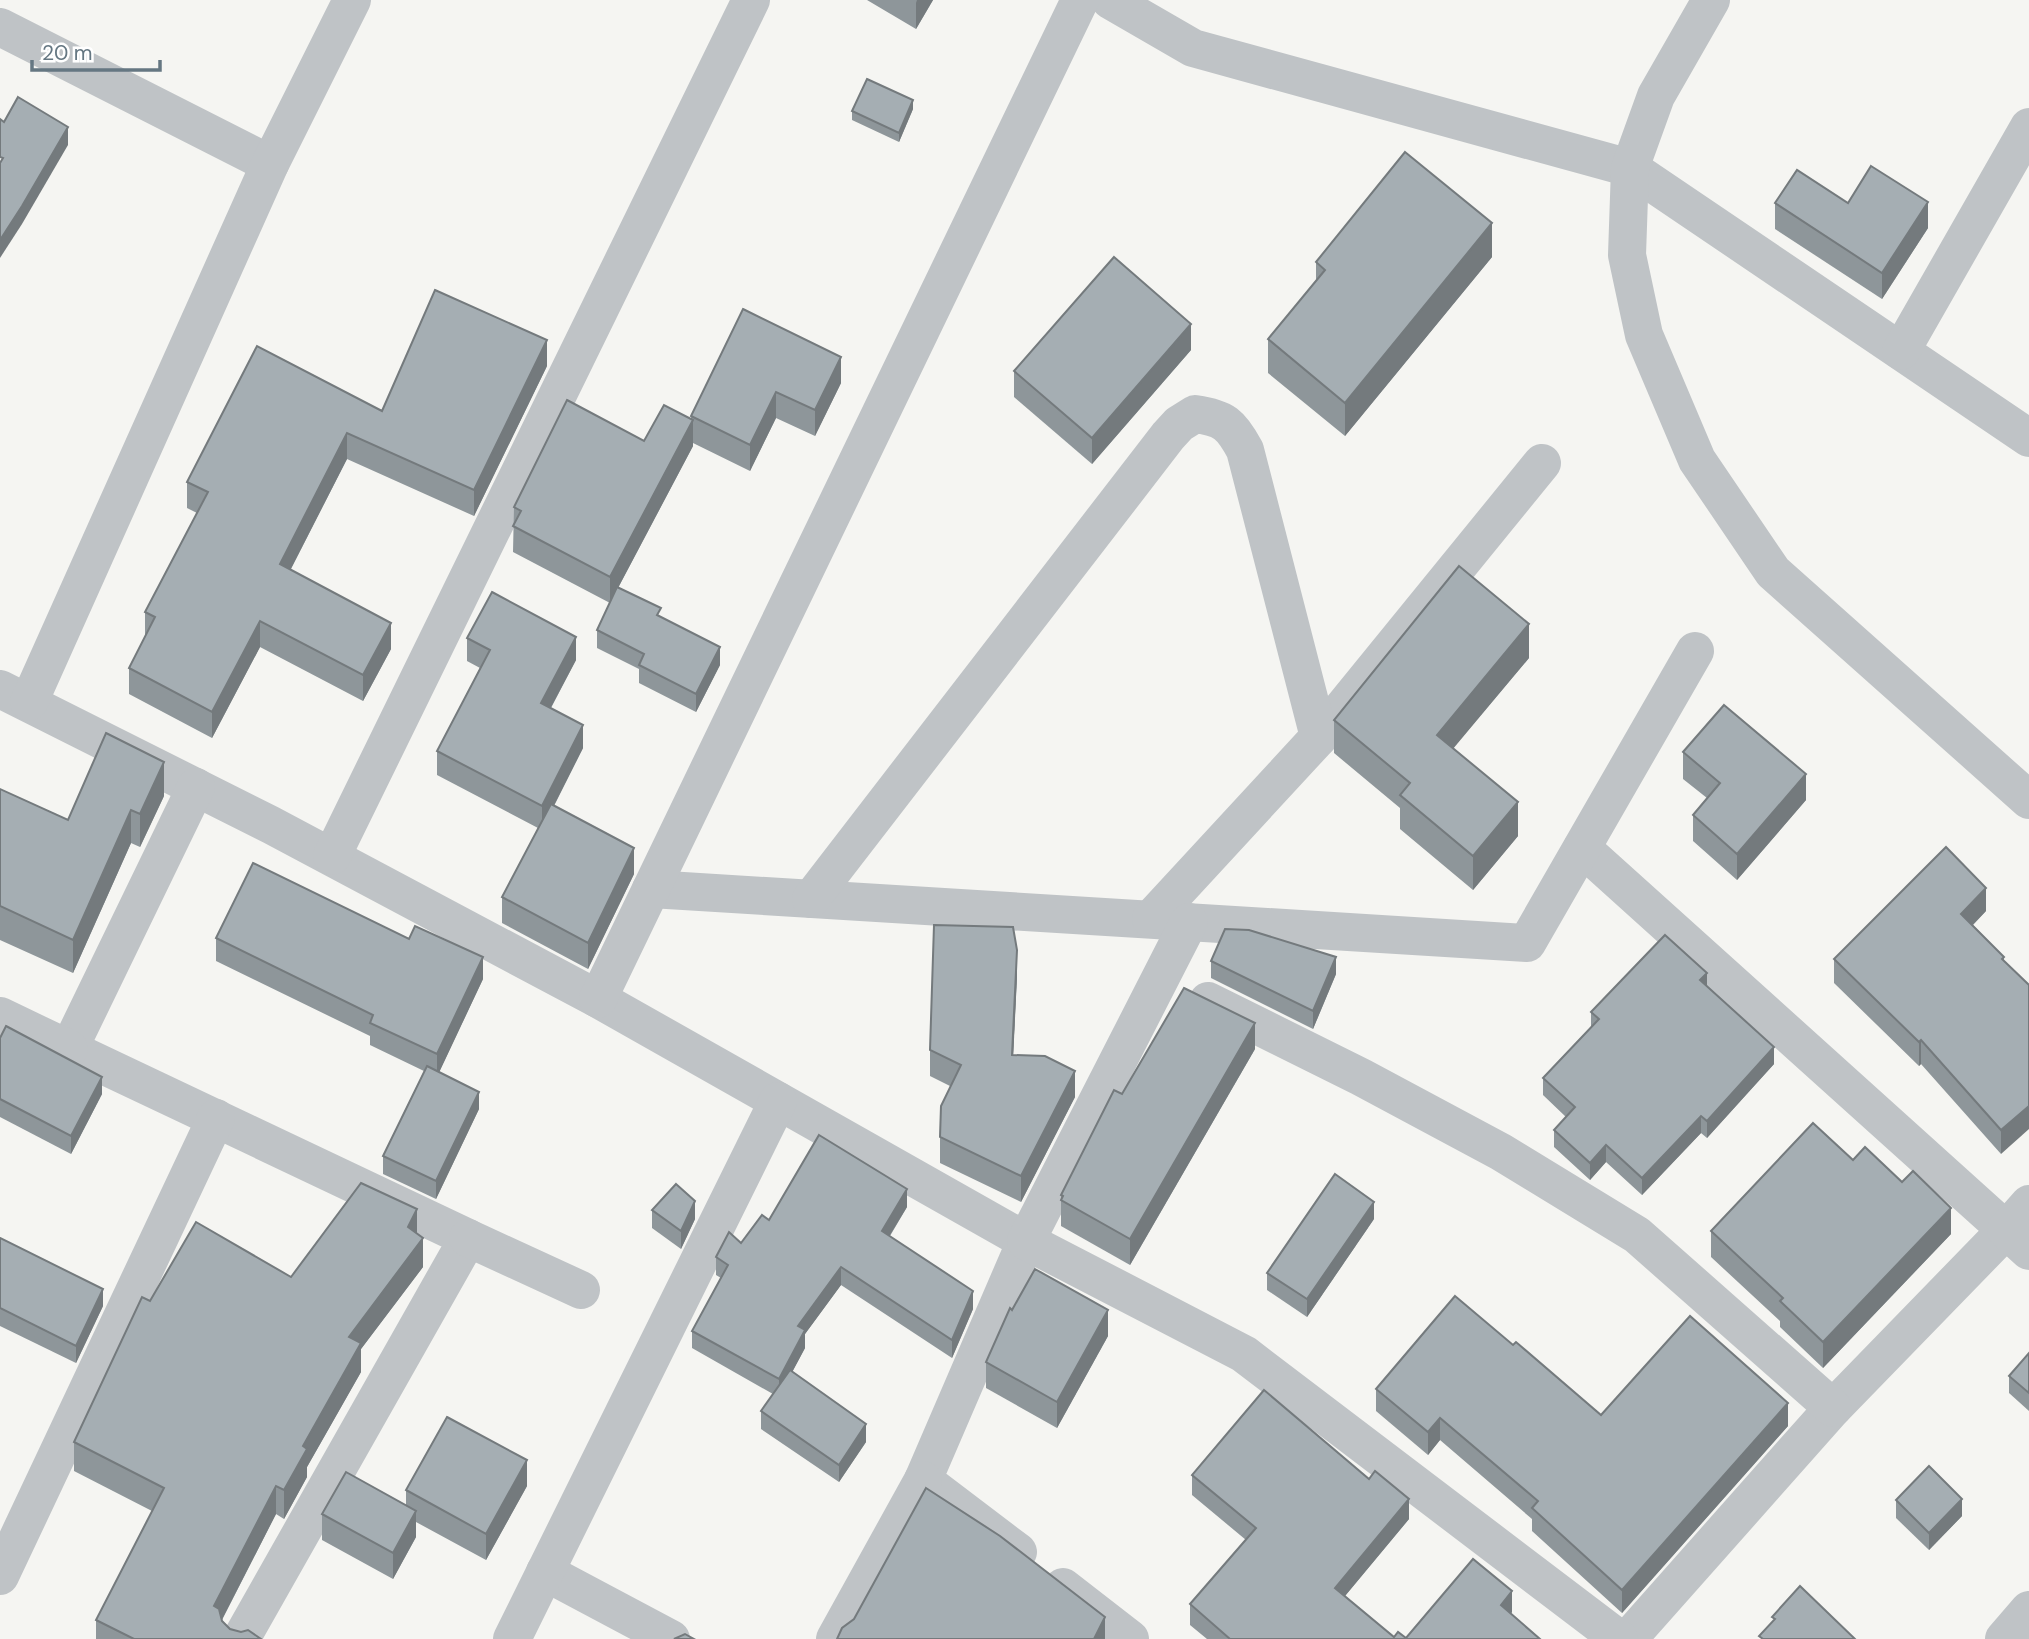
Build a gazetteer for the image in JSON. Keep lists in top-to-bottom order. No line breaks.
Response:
{"scale_bar":"20 m"}
